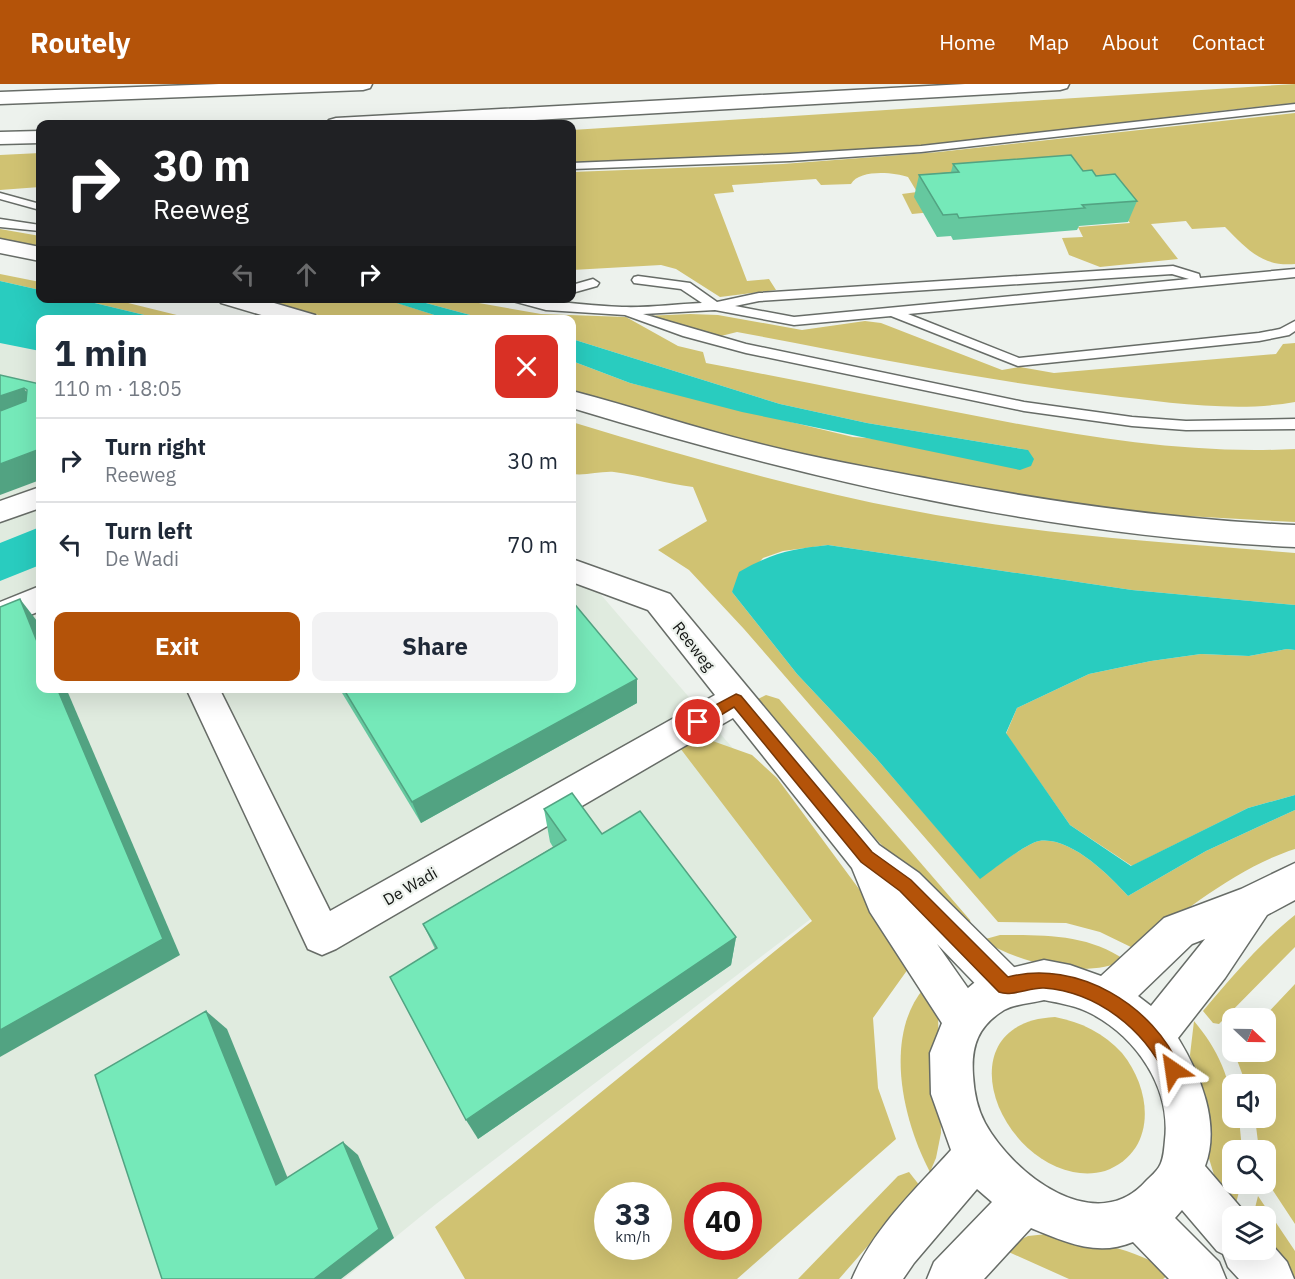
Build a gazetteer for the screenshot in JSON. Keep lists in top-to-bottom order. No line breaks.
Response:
{"streets":{"main road":["Reeweg","De Wadi"]},"crossings":[["Reeweg","De Wadi"]],"north":"right","page":{"header":"Routely","nav":["Home","Map","About","Contact"],"turn":["30 m","Reeweg"],"heading":["1 min","110 m · 18:05"],"list":[{"name":"Turn right","note":"Reeweg","value":"30 m"},{"name":"Turn left","note":"De Wadi","value":"70 m"}],"buttons":["Exit","Share"],"speed":"33 km/h","limit":"40"}}
